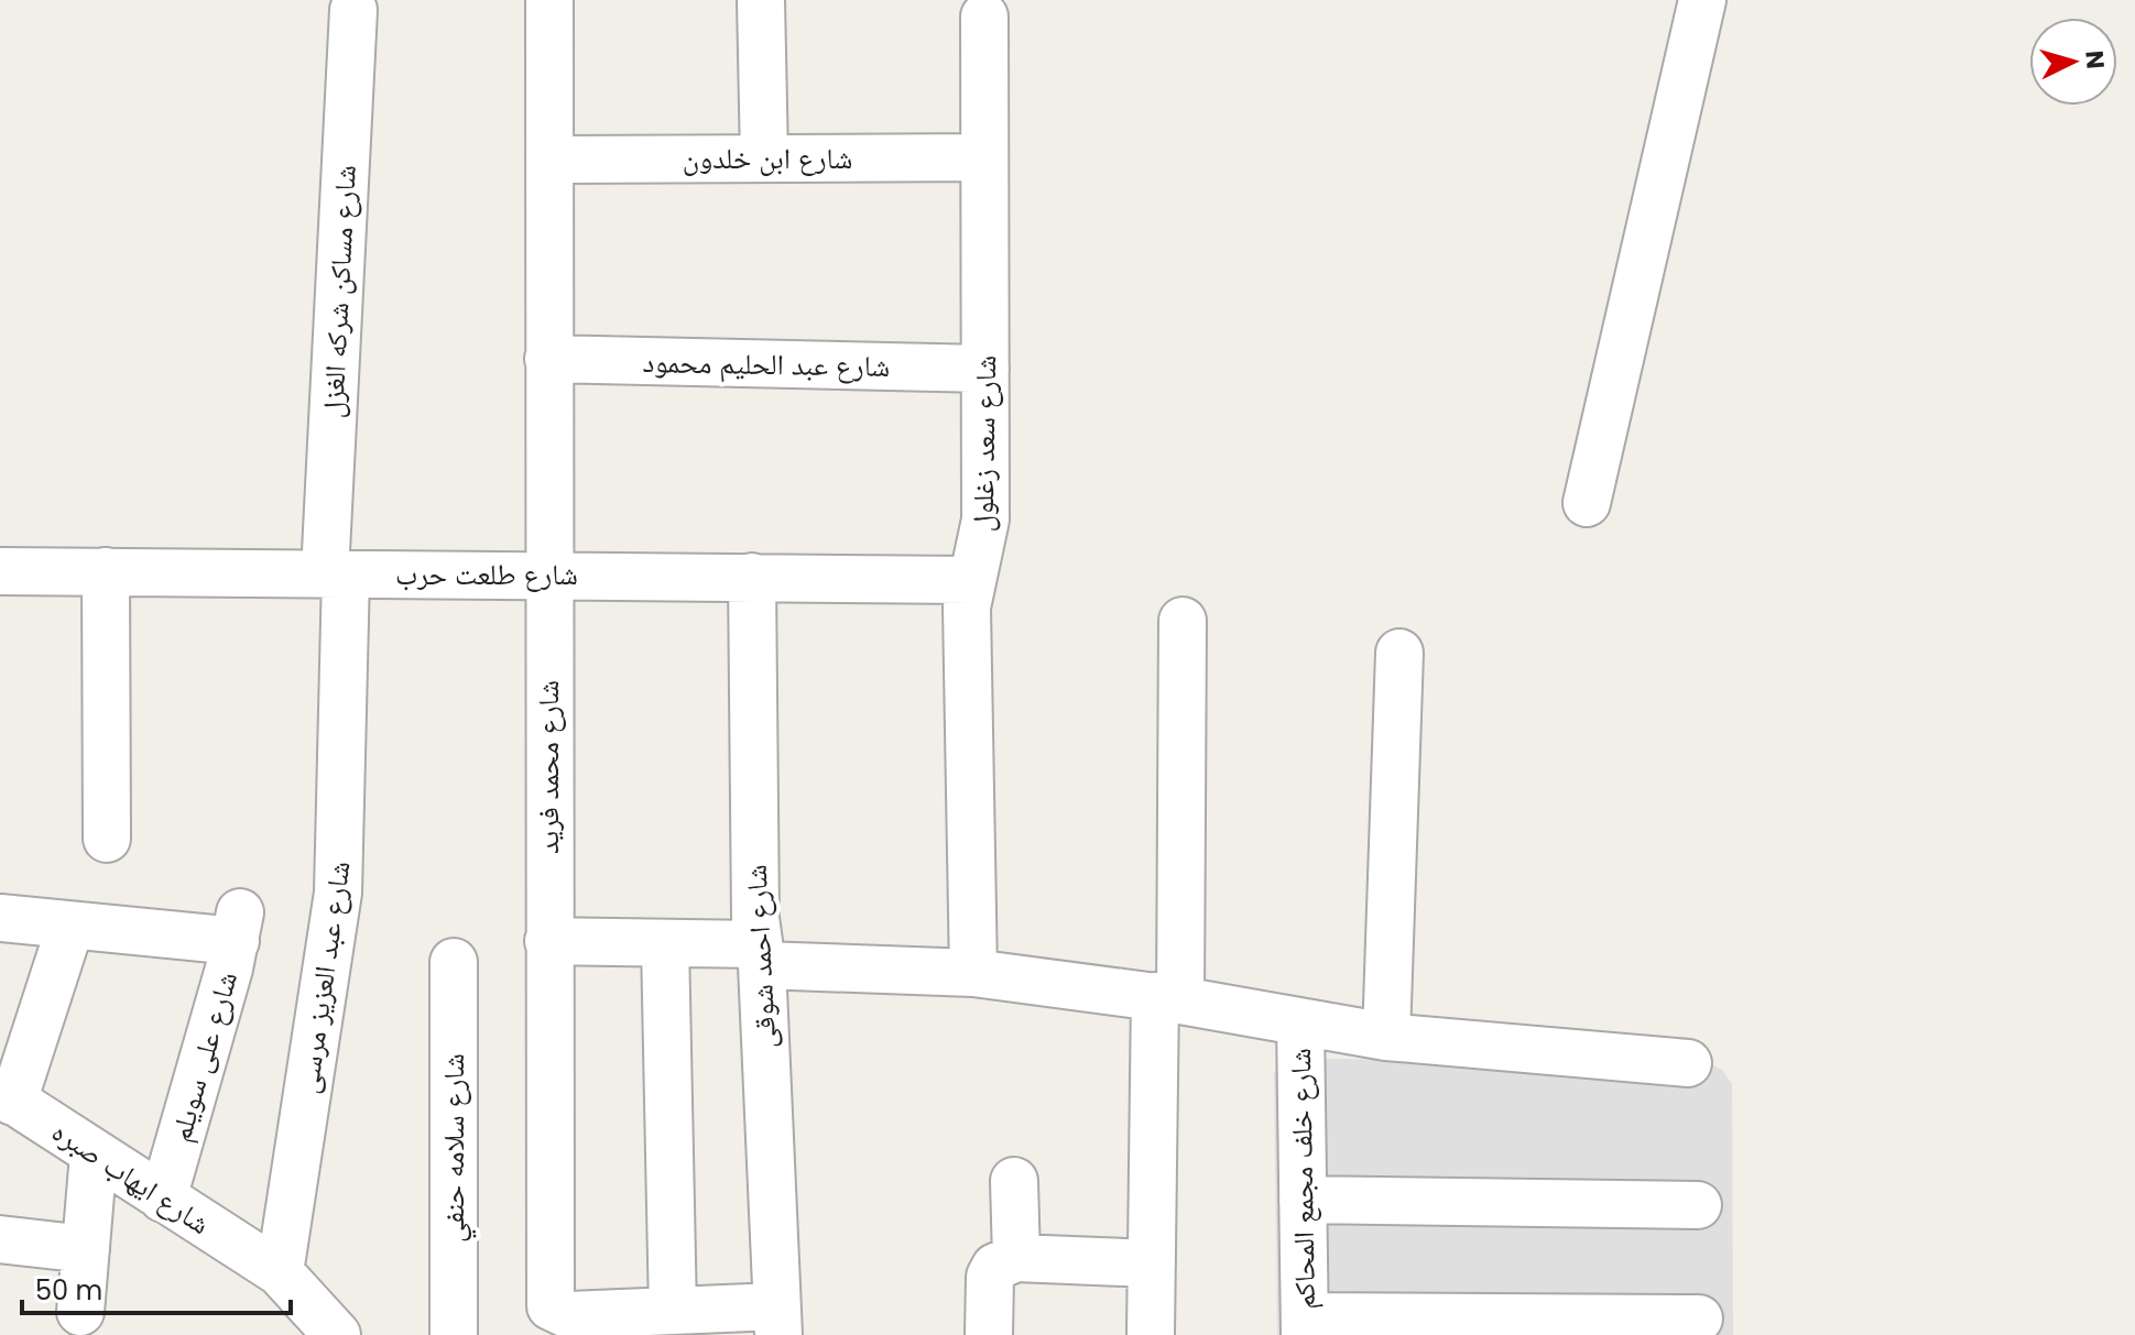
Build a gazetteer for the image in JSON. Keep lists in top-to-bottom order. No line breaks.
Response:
{"streets":{"street":["شارع ابن خلدون","شارع مساكن شركه الغزل","شارع عبد الحليم محمود","شارع سعد زغلول","شارع طلعت حرب","شارع محمد فريد","شارع احمد شوقى","شارع عبد العزيز مرسى","شارع على سويلم","شارع سلامه حنفي","شارع ايهاب صبره","شارع خلف مجمع المحاكم"]},"crossings":[["شارع ابن خلدون","شارع سعد زغلول"],["شارع ابن خلدون","شارع محمد فريد"],["شارع مساكن شركه الغزل","شارع طلعت حرب"],["شارع مساكن شركه الغزل","شارع عبد العزيز مرسى"],["شارع عبد الحليم محمود","شارع سعد زغلول"],["شارع عبد الحليم محمود","شارع محمد فريد"],["شارع سعد زغلول","شارع طلعت حرب"],["شارع طلعت حرب","شارع محمد فريد"],["شارع طلعت حرب","شارع احمد شوقى"],["شارع طلعت حرب","شارع عبد العزيز مرسى"],["شارع محمد فريد","شارع احمد شوقى"],["شارع عبد العزيز مرسى","شارع ايهاب صبره"],["شارع على سويلم","شارع ايهاب صبره"]],"scale_bar":"50 m","north":"right"}
